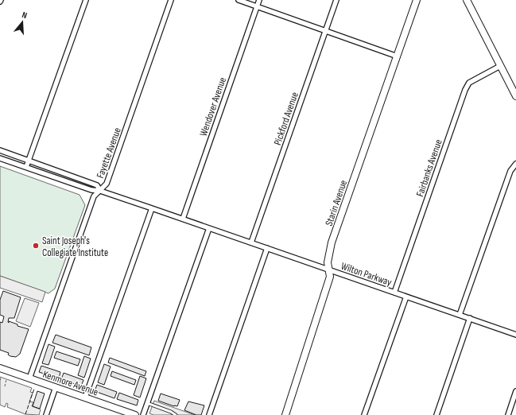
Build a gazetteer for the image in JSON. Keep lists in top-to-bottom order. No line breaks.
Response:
{"streets":{"street":["Wendover Avenue","Pickford Avenue","Fayette Avenue","Fairbanks Avenue","Starin Avenue","Wilton Parkway","Kenmore Avenue"]},"crossings":[["Pickford Avenue","Wilton Parkway"],["Fayette Avenue","Kenmore Avenue"],["Fairbanks Avenue","Wilton Parkway"],["Starin Avenue","Wilton Parkway"]],"places":["Saint Joseph's Collegiate Institute"],"north":"top"}
